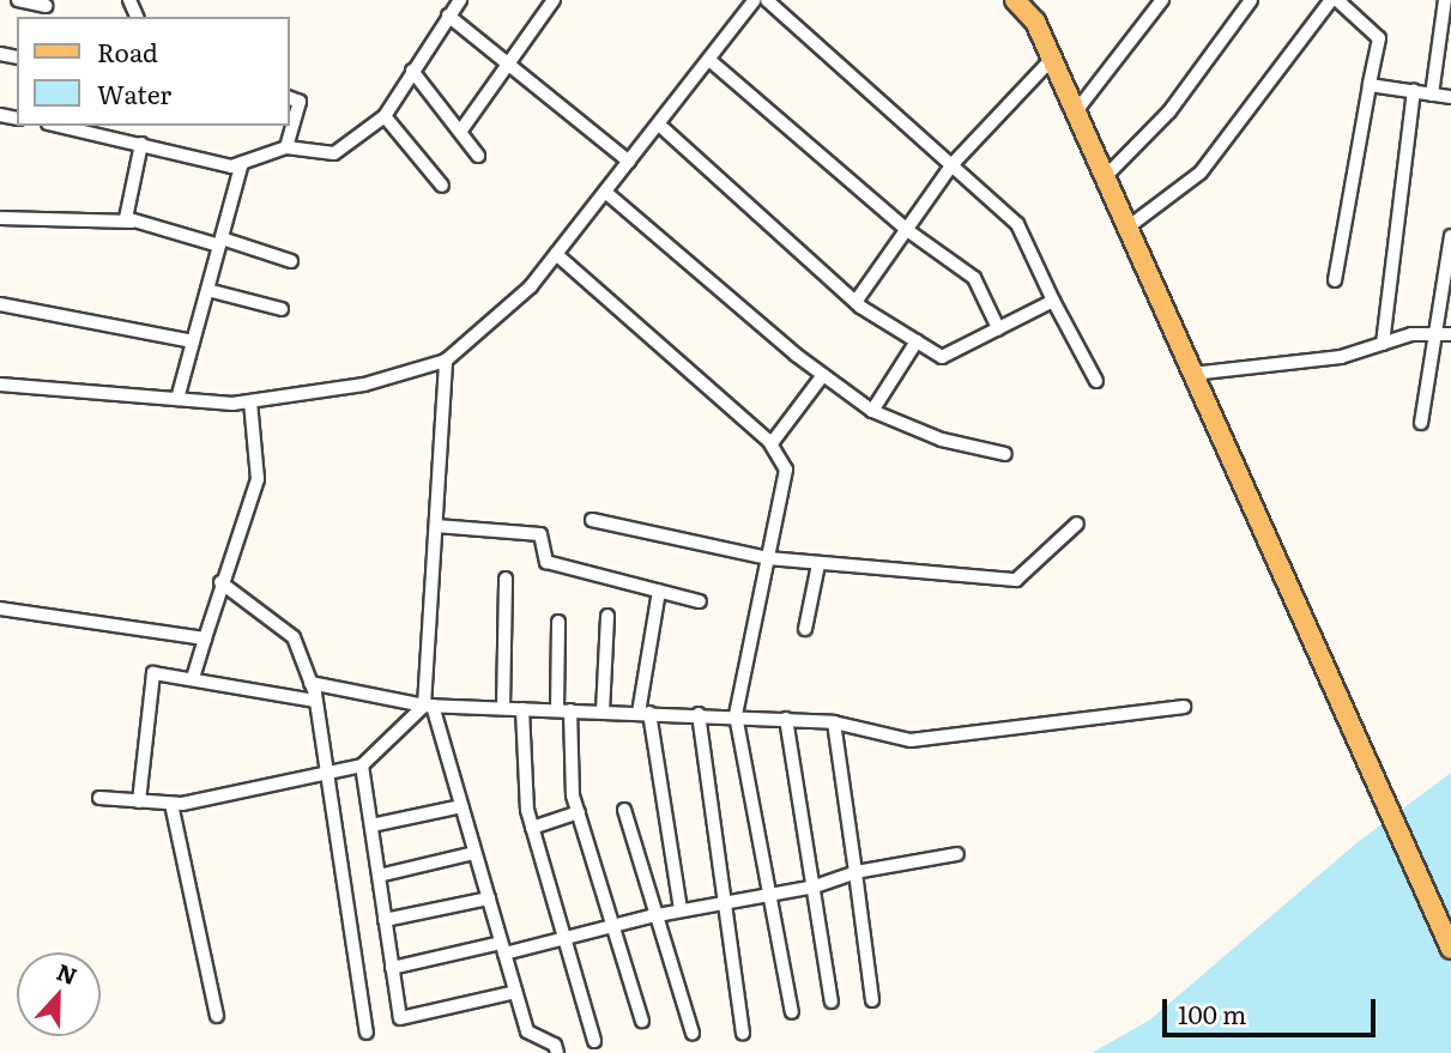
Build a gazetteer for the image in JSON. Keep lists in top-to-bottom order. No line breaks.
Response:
{"legend":["Road","Water"],"scale_bar":"100 m","north":"top"}
